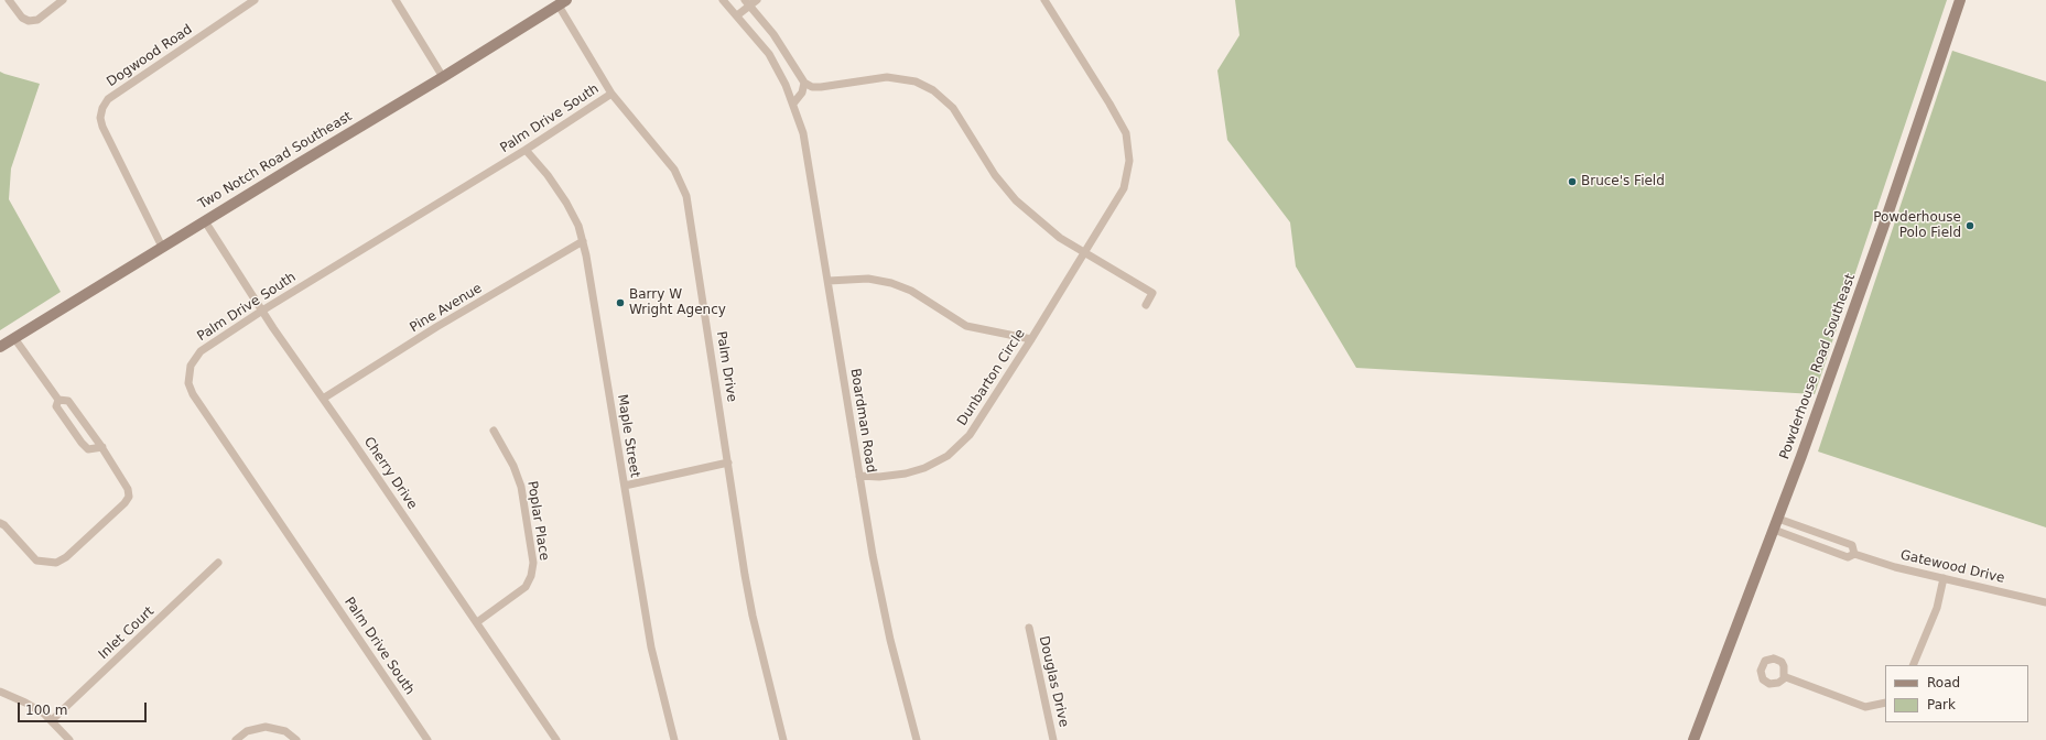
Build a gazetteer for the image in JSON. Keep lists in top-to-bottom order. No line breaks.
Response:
{"streets":{"street":["Dogwood Road","Palm Drive South","Two Notch Road Southeast","Pine Avenue","Palm Drive","Powderhouse Road Southeast","Dunbarton Circle","Boardman Road","Maple Street","Cherry Drive","Poplar Place","Gatewood Drive","Inlet Court","Douglas Drive"]},"crossings":[["Dogwood Road","Two Notch Road Southeast"],["Palm Drive South","Palm Drive"],["Palm Drive South","Maple Street"],["Palm Drive South","Cherry Drive"],["Two Notch Road Southeast","Palm Drive"],["Two Notch Road Southeast","Cherry Drive"],["Pine Avenue","Maple Street"],["Pine Avenue","Cherry Drive"],["Powderhouse Road Southeast","Gatewood Drive"],["Dunbarton Circle","Boardman Road"],["Cherry Drive","Poplar Place"]],"places":["Bruce's Field","Powderhouse Polo Field","Barry W Wright Agency"],"legend":["Road","Park"],"scale_bar":"100 m"}
